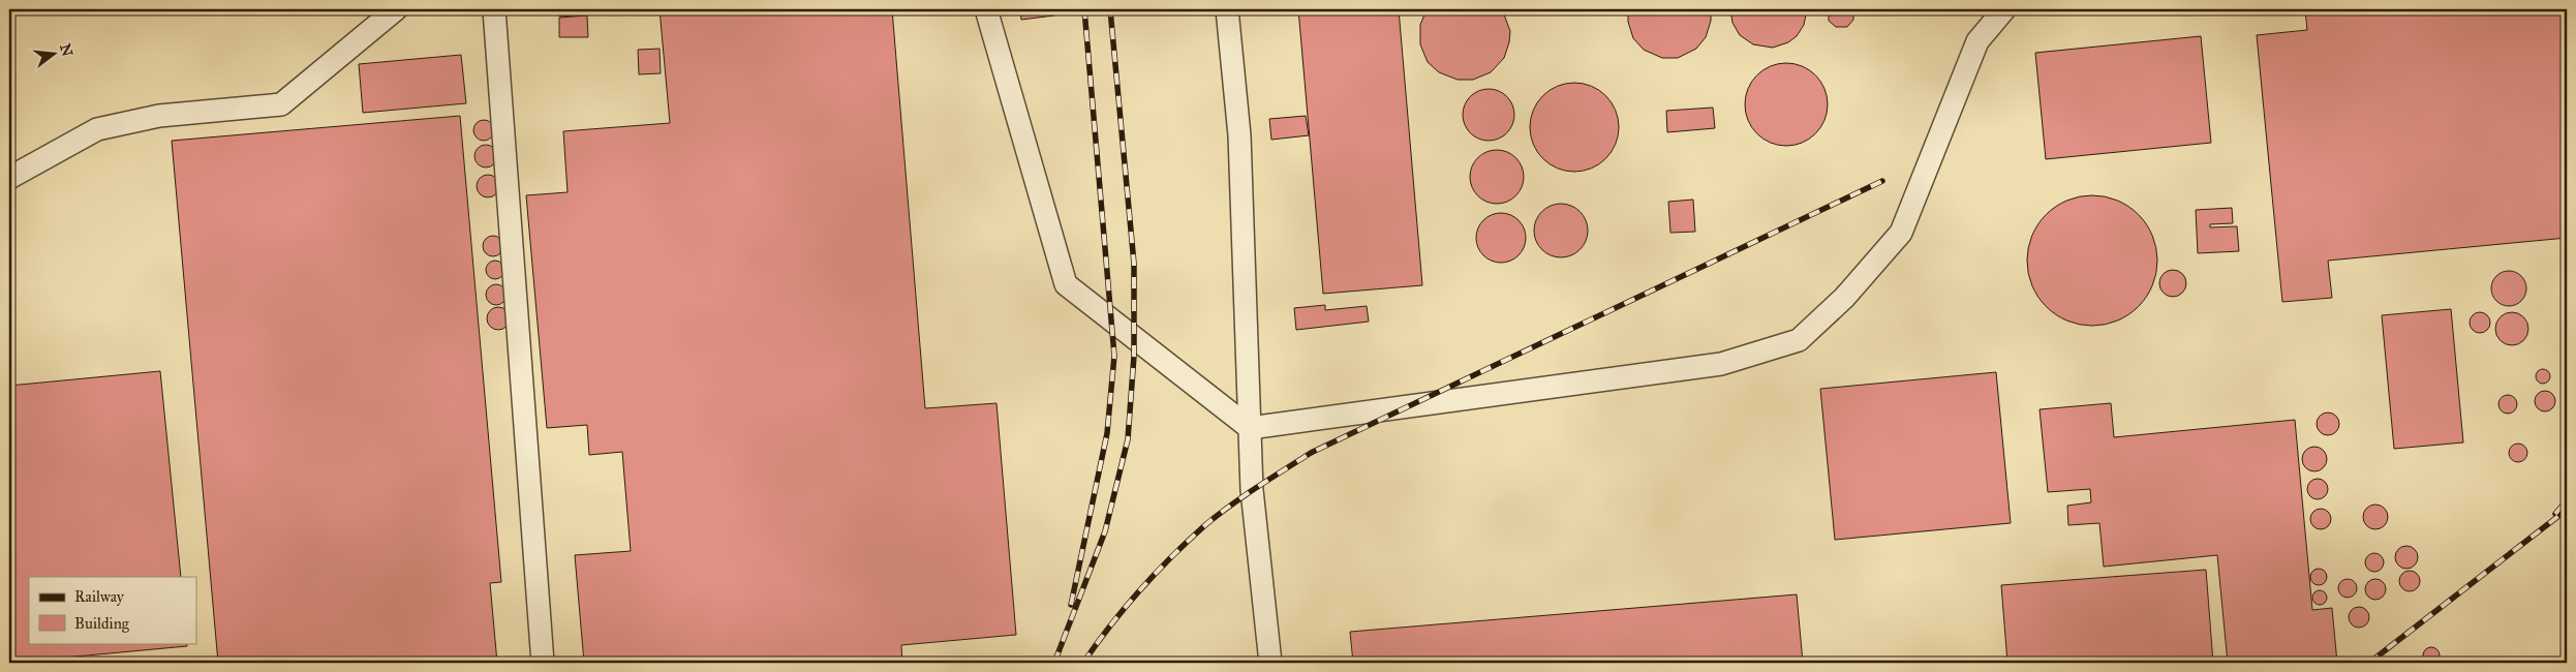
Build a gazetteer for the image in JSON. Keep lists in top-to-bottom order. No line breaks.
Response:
{"legend":["Railway","Building"],"north":"right"}
